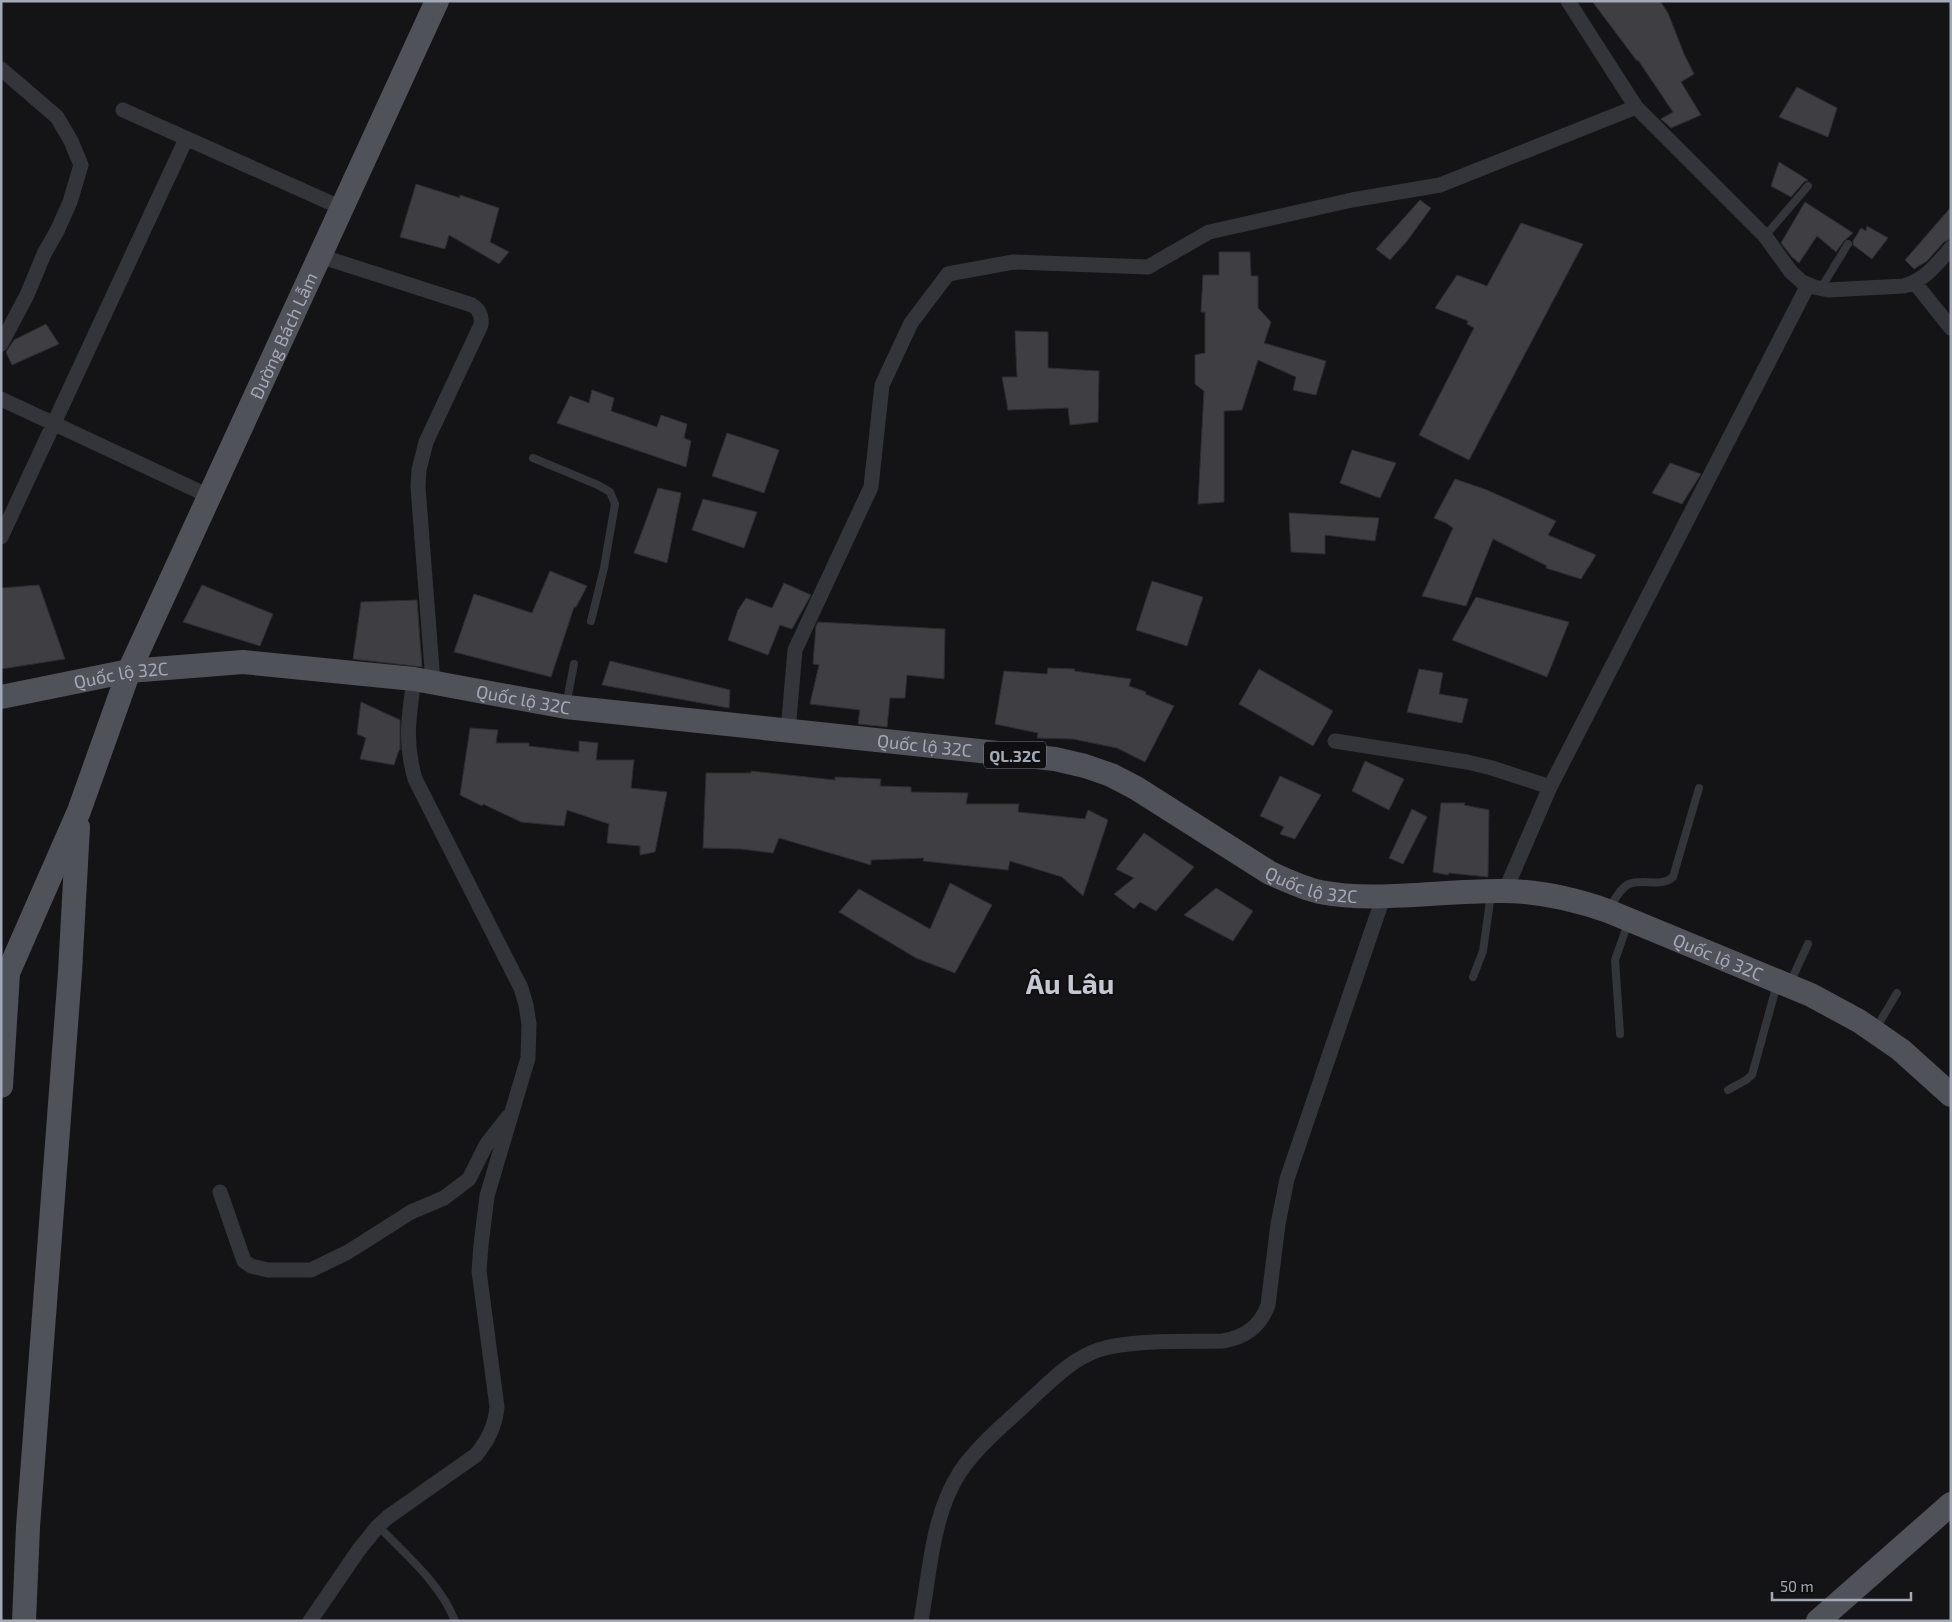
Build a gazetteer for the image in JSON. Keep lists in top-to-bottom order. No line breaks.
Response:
{"streets":{"main road":["Đường Bách Lẫm","Quốc lộ 32C","QL.32C"]},"crossings":[["Đường Bách Lẫm","Quốc lộ 32C"]],"districts":["Âu Lâu"],"scale_bar":"50 m"}
